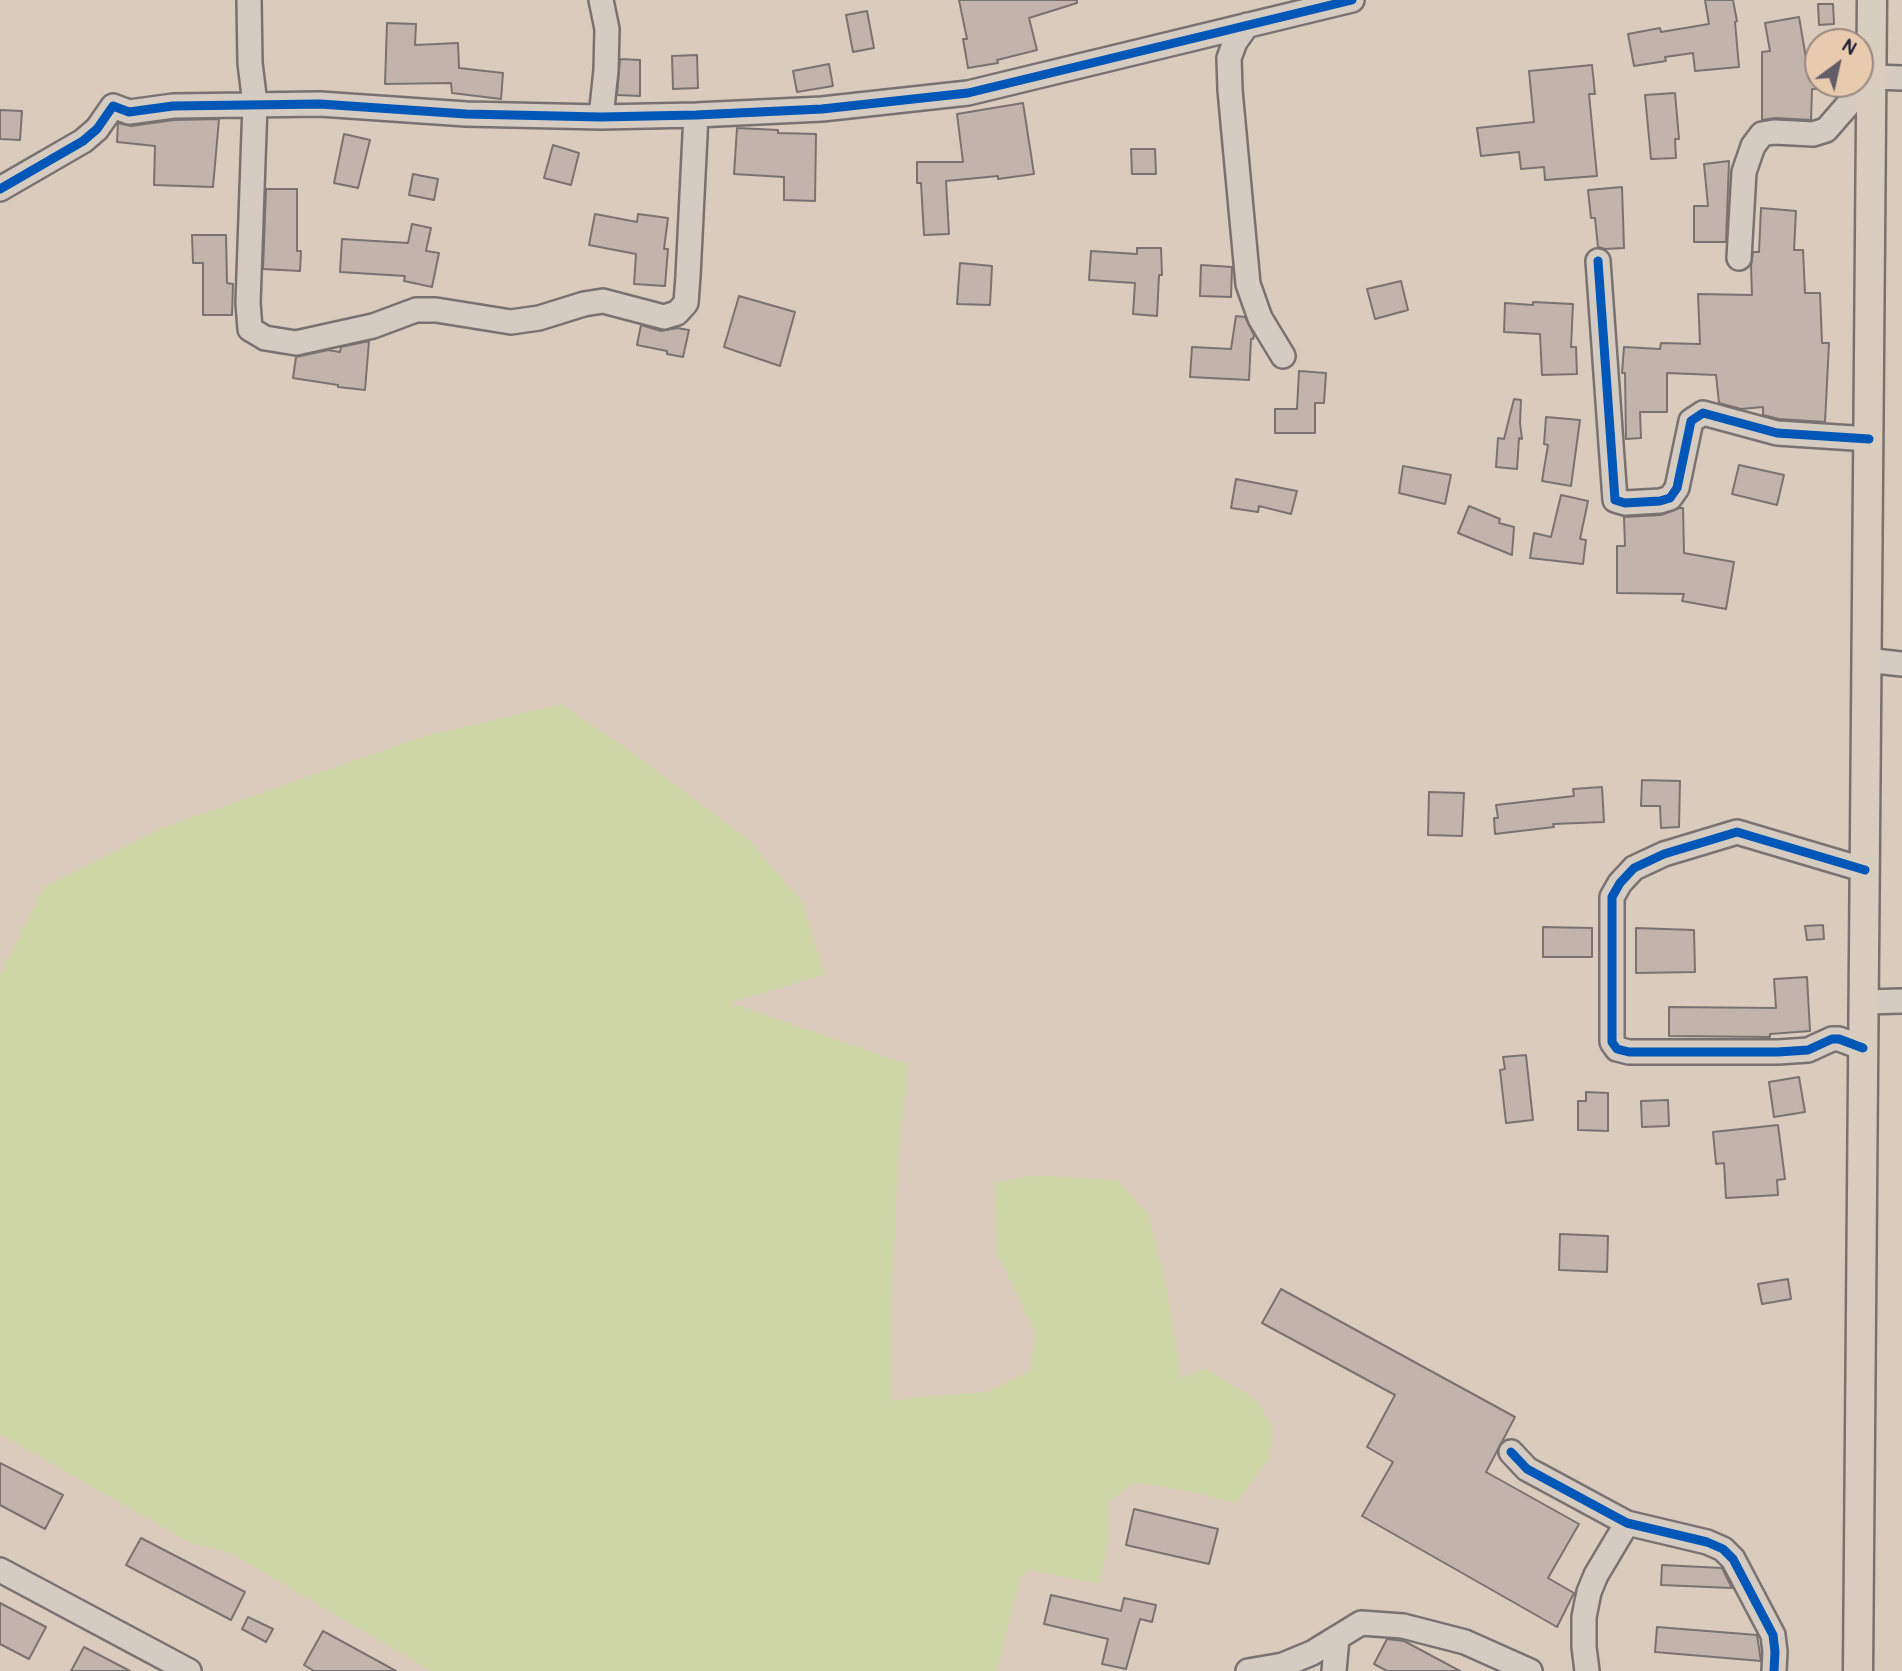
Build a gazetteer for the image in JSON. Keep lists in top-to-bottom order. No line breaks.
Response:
{"north":"top right"}
